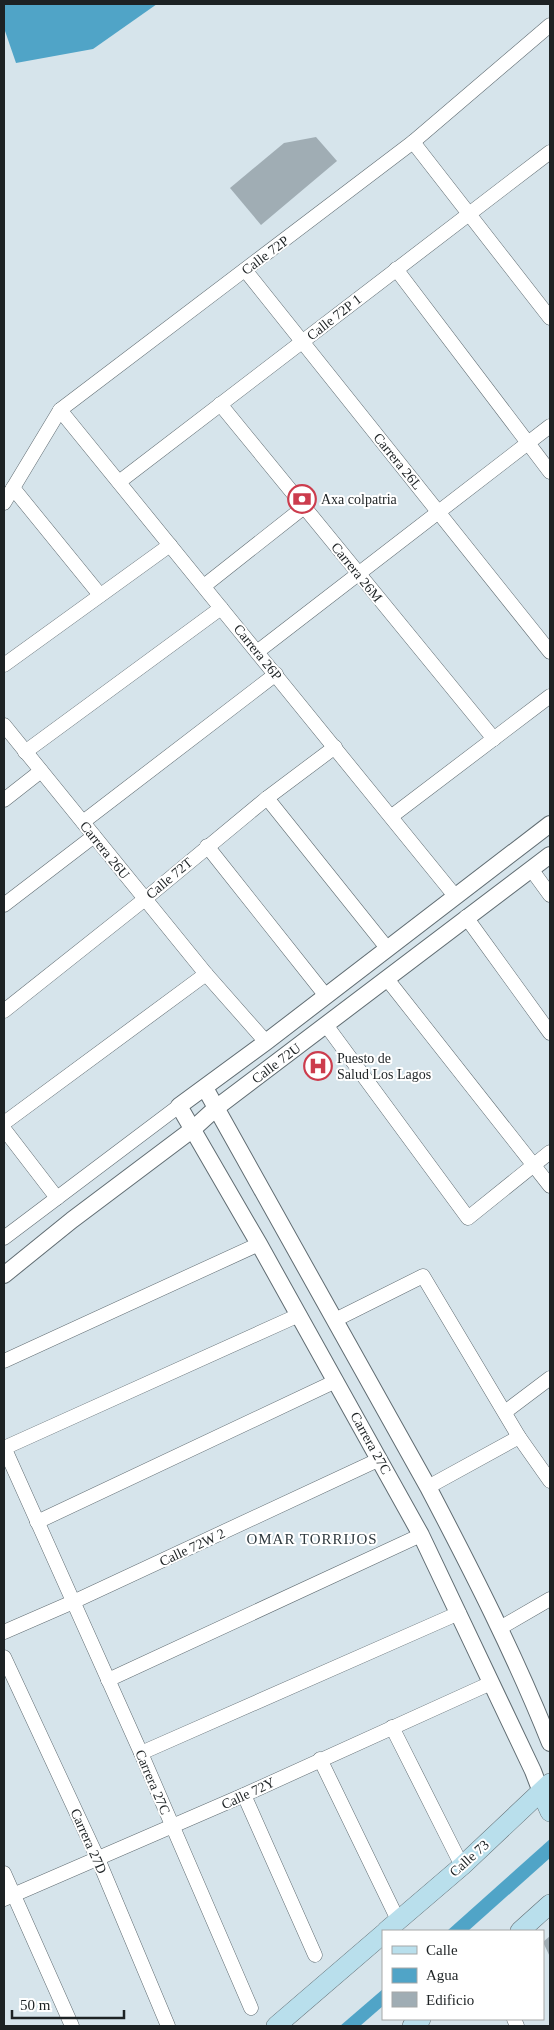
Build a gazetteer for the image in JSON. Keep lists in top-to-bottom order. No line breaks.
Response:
{"streets":{"main road":["Calle 73"],"street":["Calle 72P","Calle 72P 1","Carrera 26L","Carrera 26M","Carrera 26P","Carrera 26U","Calle 72T","Calle 72U","Carrera 27C","Calle 72W 2","Calle 72Y","Carrera 27D"]},"crossings":[["Calle 72P","Carrera 26L"],["Calle 72P","Carrera 26P"],["Calle 72P 1","Carrera 26L"],["Calle 72P 1","Carrera 26M"],["Calle 72P 1","Carrera 26P"],["Carrera 26P","Calle 72T"],["Carrera 26P","Calle 72U"],["Carrera 26U","Calle 72T"],["Carrera 26U","Calle 72U"],["Calle 72U","Carrera 27C"],["Carrera 27C","Calle 72W 2"],["Carrera 27C","Calle 72Y"],["Carrera 27C","Calle 73"],["Calle 72Y","Carrera 27D"]],"districts":["OMAR TORRIJOS"],"places":{"bank":["Axa colpatria"],"hospital":["Puesto de Salud Los Lagos"]},"legend":["Calle","Agua","Edificio"],"scale_bar":"50 m"}
